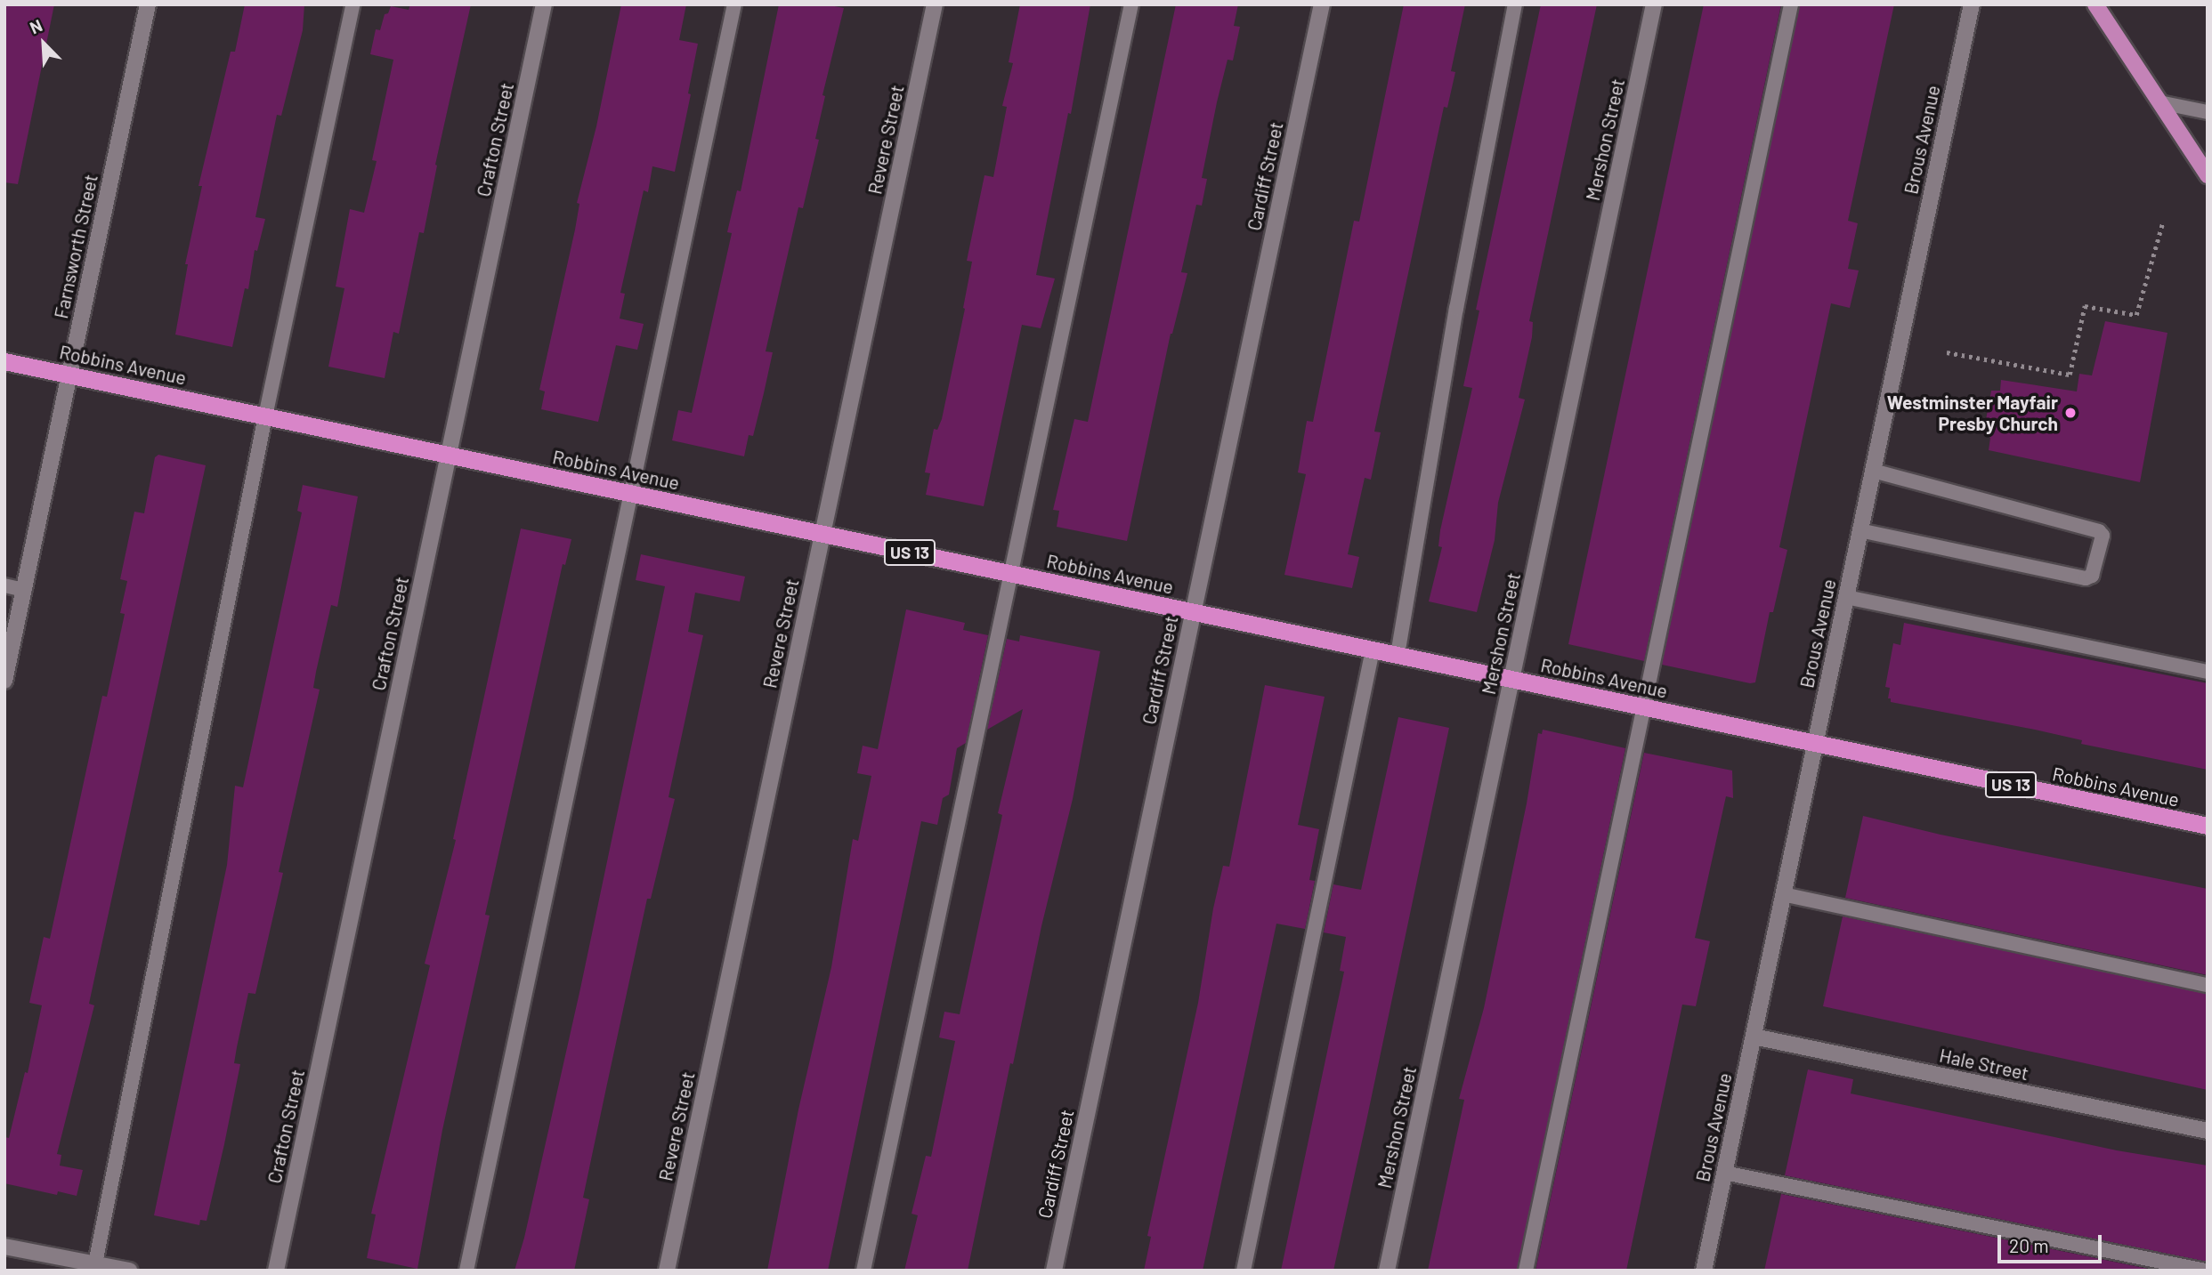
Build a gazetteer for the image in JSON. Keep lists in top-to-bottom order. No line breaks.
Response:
{"streets":{"highway":["Robbins Avenue","US 13"],"street":["Crafton Street","Revere Street","Mershon Street","Brous Avenue","Cardiff Street","Farnsworth Street","Hale Street"]},"crossings":[["Crafton Street","Robbins Avenue"],["Revere Street","Robbins Avenue"],["Mershon Street","Robbins Avenue"],["Brous Avenue","Robbins Avenue"],["Brous Avenue","Hale Street"],["Cardiff Street","Robbins Avenue"],["Farnsworth Street","Robbins Avenue"]],"places":["Westminster Mayfair Presby Church"],"scale_bar":"20 m","north":"top left"}
